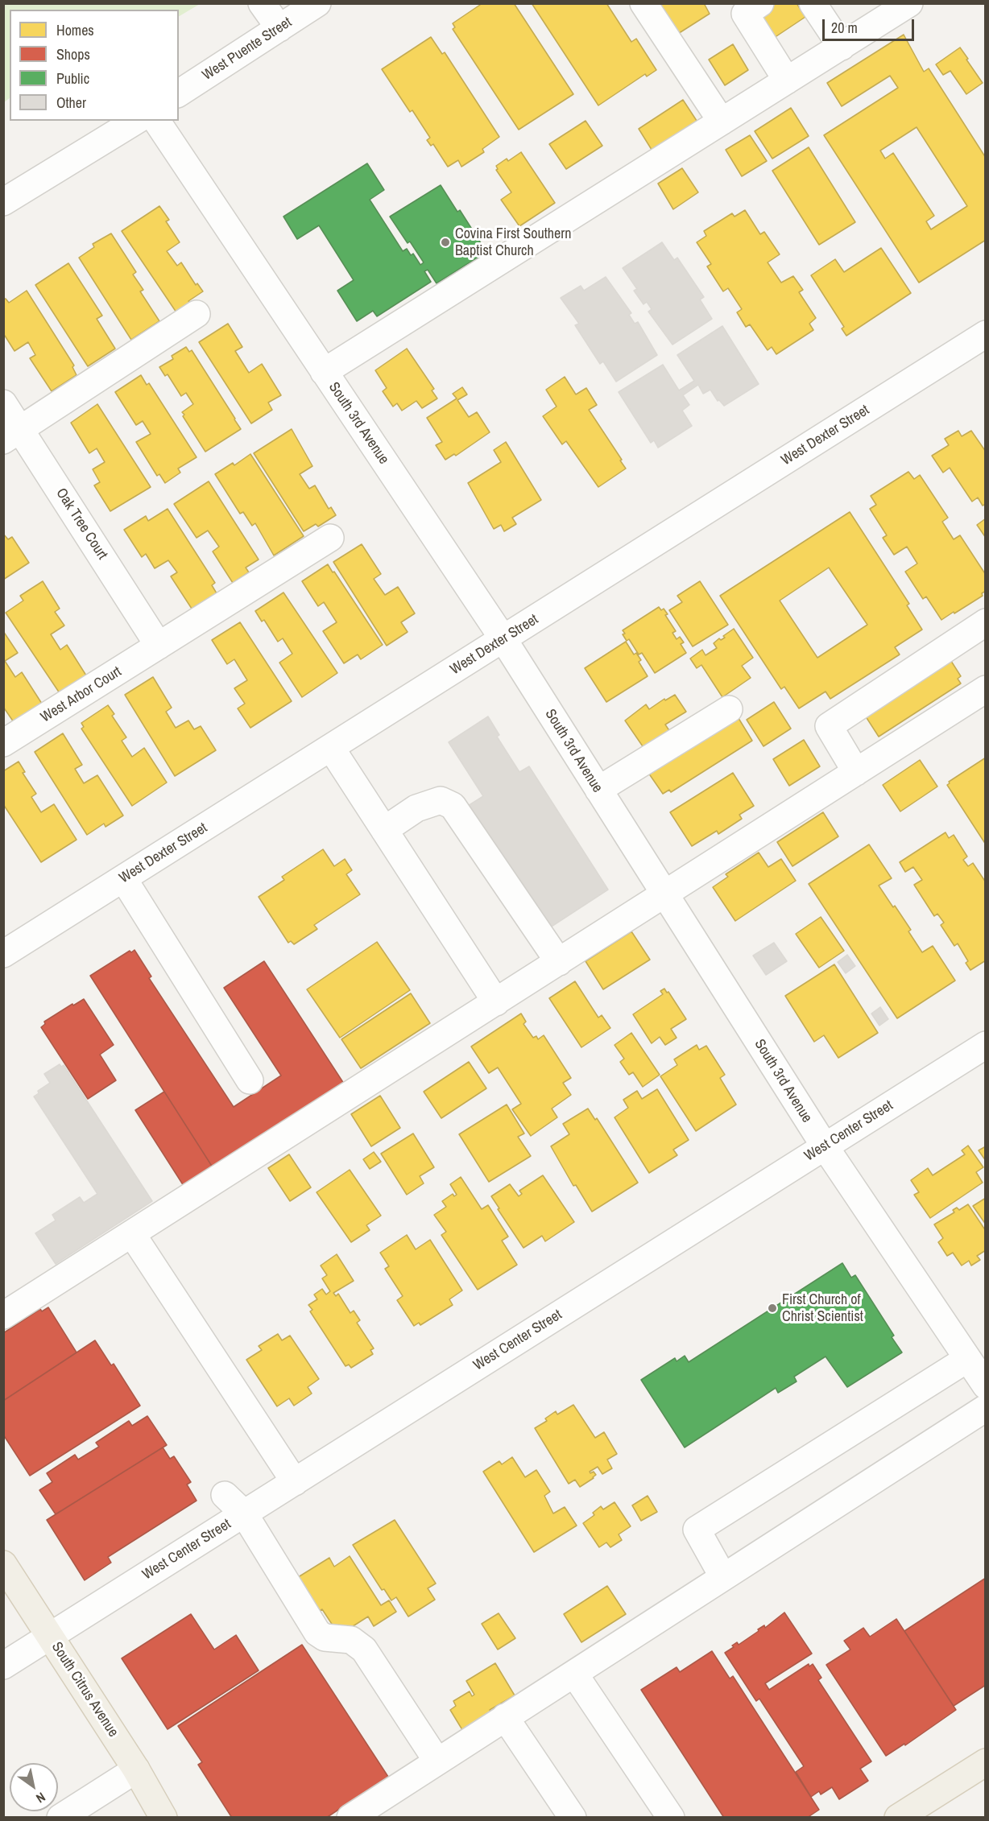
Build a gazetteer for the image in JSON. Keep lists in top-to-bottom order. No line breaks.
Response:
{"streets":{"main road":["South Citrus Avenue"],"street":["West Puente Street","South 3rd Avenue","West Dexter Street","Oak Tree Court","West Arbor Court","West Center Street"]},"crossings":[["South 3rd Avenue","West Dexter Street"],["South 3rd Avenue","West Center Street"],["Oak Tree Court","West Arbor Court"],["West Center Street","South Citrus Avenue"]],"places":["Covina First Southern Baptist Church","First Church of Christ Scientist"],"legend":["Homes","Shops","Public","Other"],"scale_bar":"20 m","north":"bottom right"}
